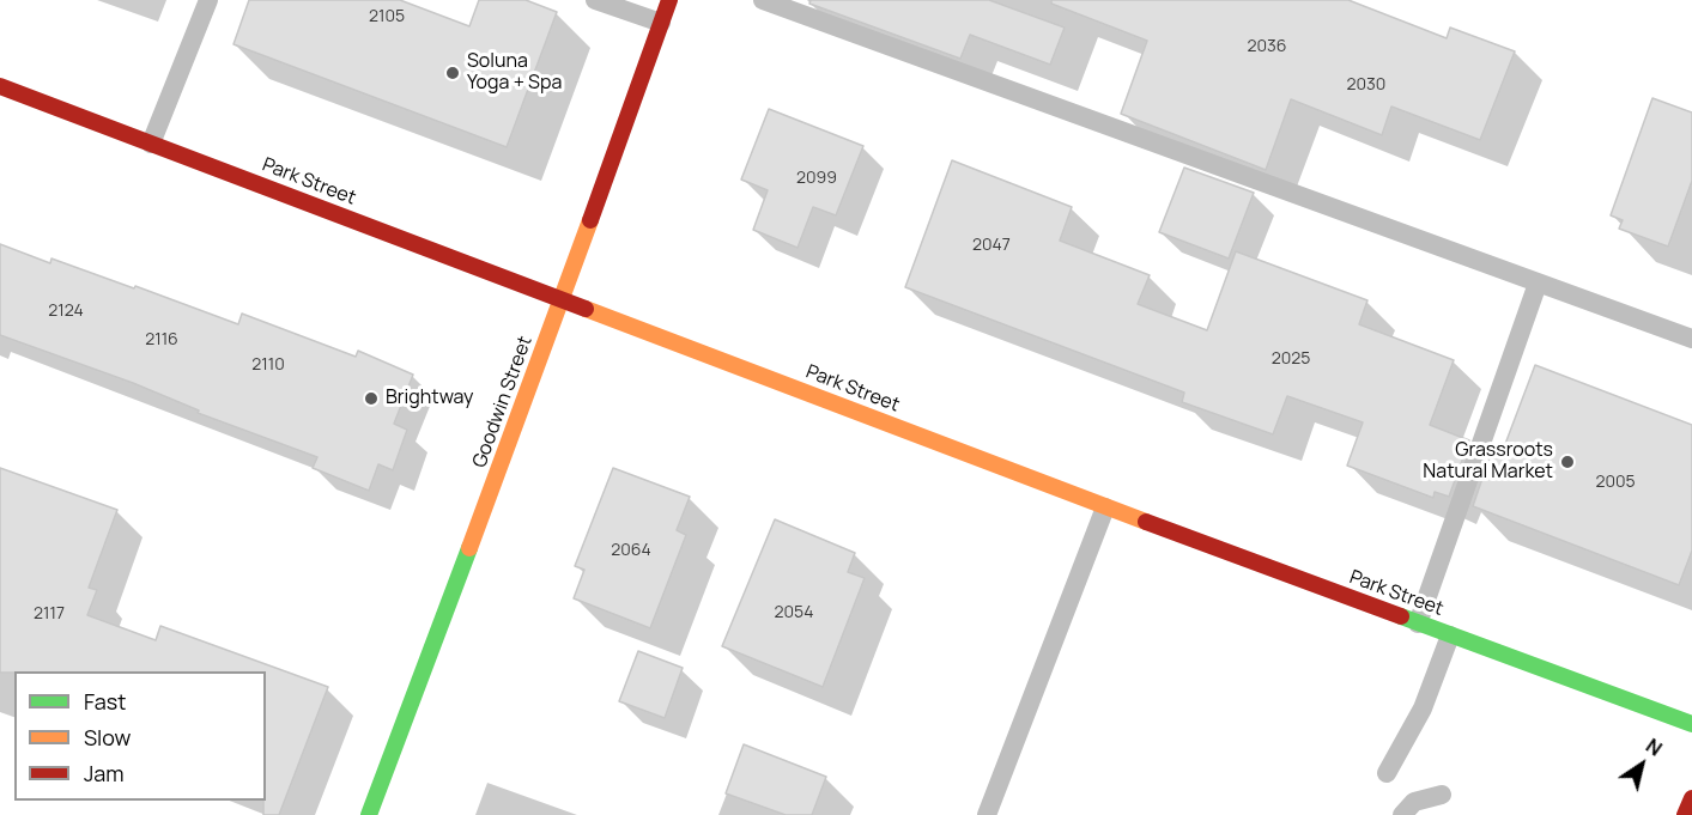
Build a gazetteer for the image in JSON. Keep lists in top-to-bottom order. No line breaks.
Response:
{"streets":{"street":["Park Street","Goodwin Street"]},"crossings":[["Park Street","Goodwin Street"]],"places":["Soluna Yoga + Spa","Brightway","Grassroots Natural Market"],"house_numbers":["2105","2036","2030","2099","2047","2124","2116","2025","2110","2005","2064","2054","2117"],"legend":["Fast","Slow","Jam"],"north":"top right"}
